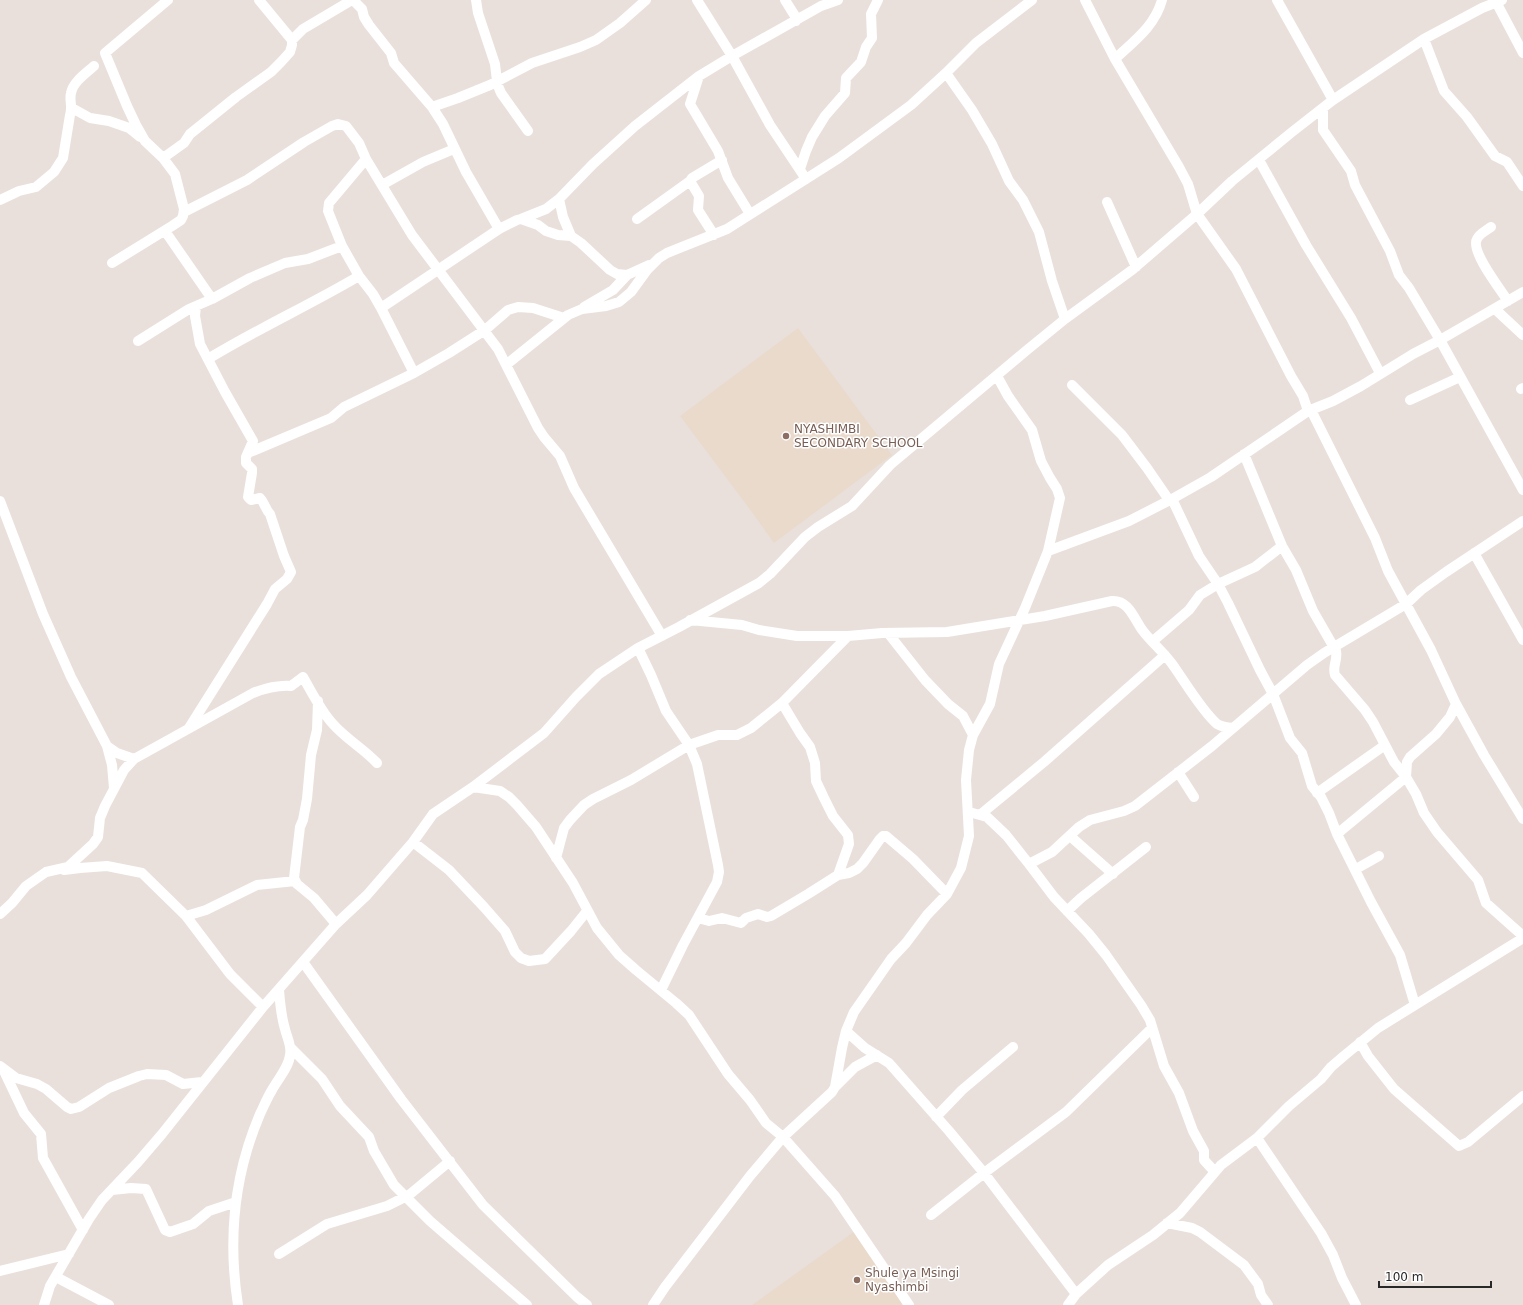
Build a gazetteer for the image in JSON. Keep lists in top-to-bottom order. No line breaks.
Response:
{"places":["NYASHIMBI SECONDARY SCHOOL","Shule ya Msingi Nyashimbi"],"scale_bar":"100 m"}
